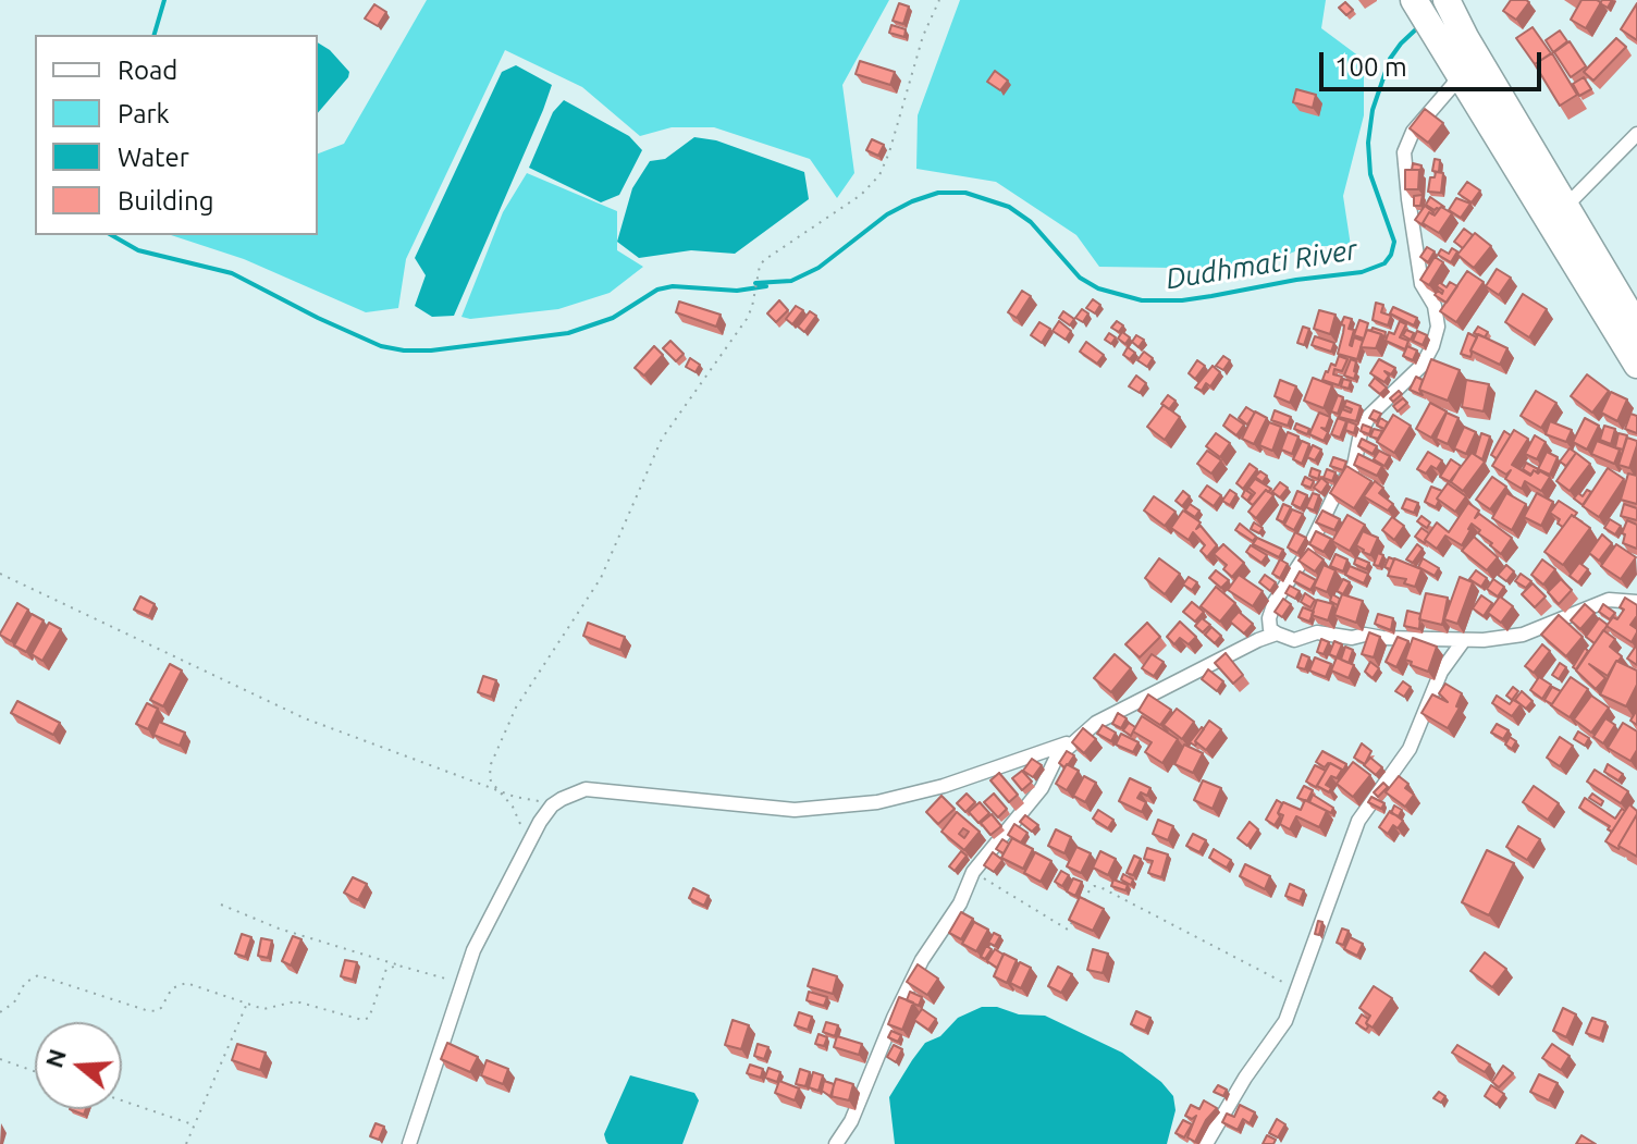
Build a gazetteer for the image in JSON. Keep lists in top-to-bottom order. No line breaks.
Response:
{"water":["Dudhmati River"],"legend":["Road","Park","Water","Building"],"scale_bar":"100 m","north":"left"}
